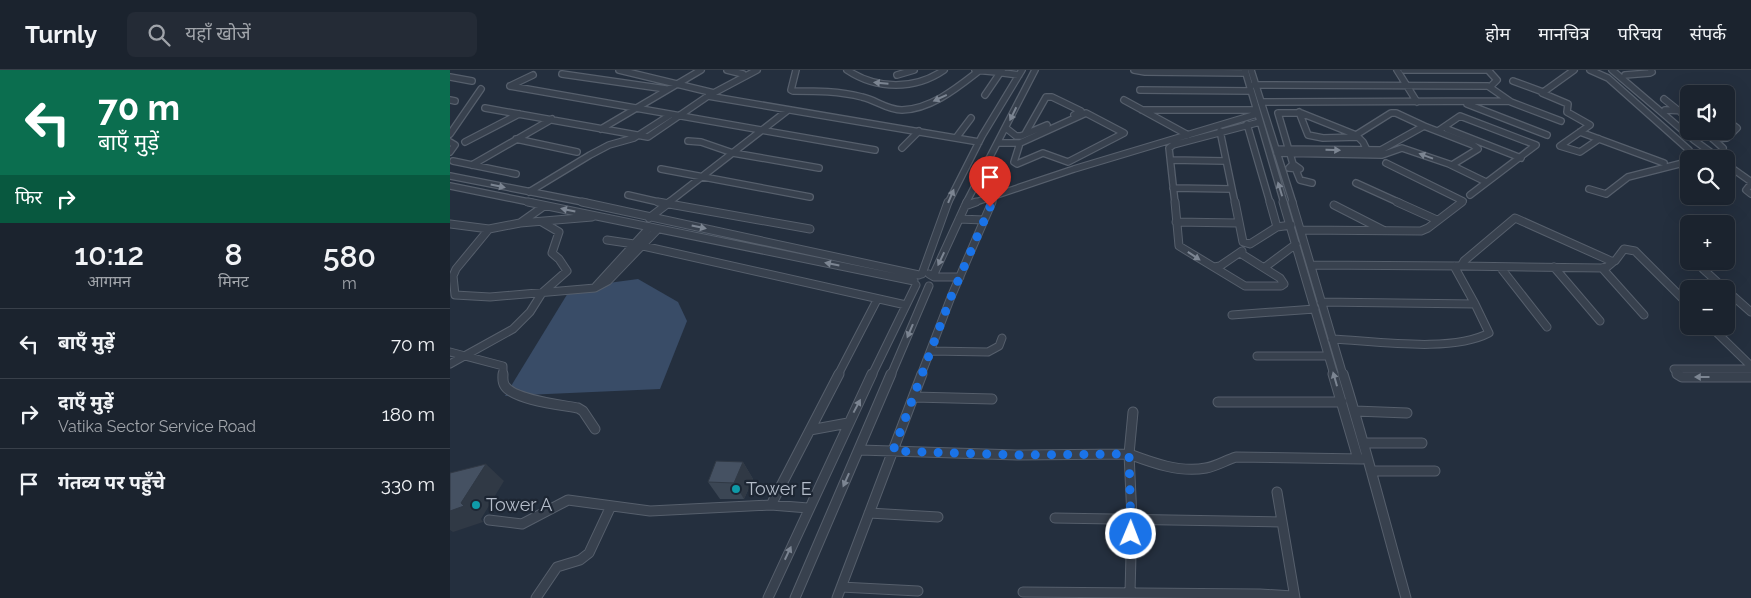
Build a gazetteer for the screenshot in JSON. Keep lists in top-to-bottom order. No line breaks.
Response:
{"places":["Tower E","Tower A"],"page":{"header":"Turnly","search":"यहाँ खोजें","nav":["होम","मानचित्र","परिचय","संपर्क"],"turn":["70 m","बाएँ मुड़ें"],"map_buttons":["+","−"],"then":"फिर","eta":["10:12","आगमन","8","मिनट","580","m"],"list":[{"name":"बाएँ मुड़ें","value":"70 m"},{"name":"दाएँ मुड़ें","note":"Vatika Sector Service Road","value":"180 m"},{"name":"गंतव्य पर पहुँचे","value":"330 m"}]}}
